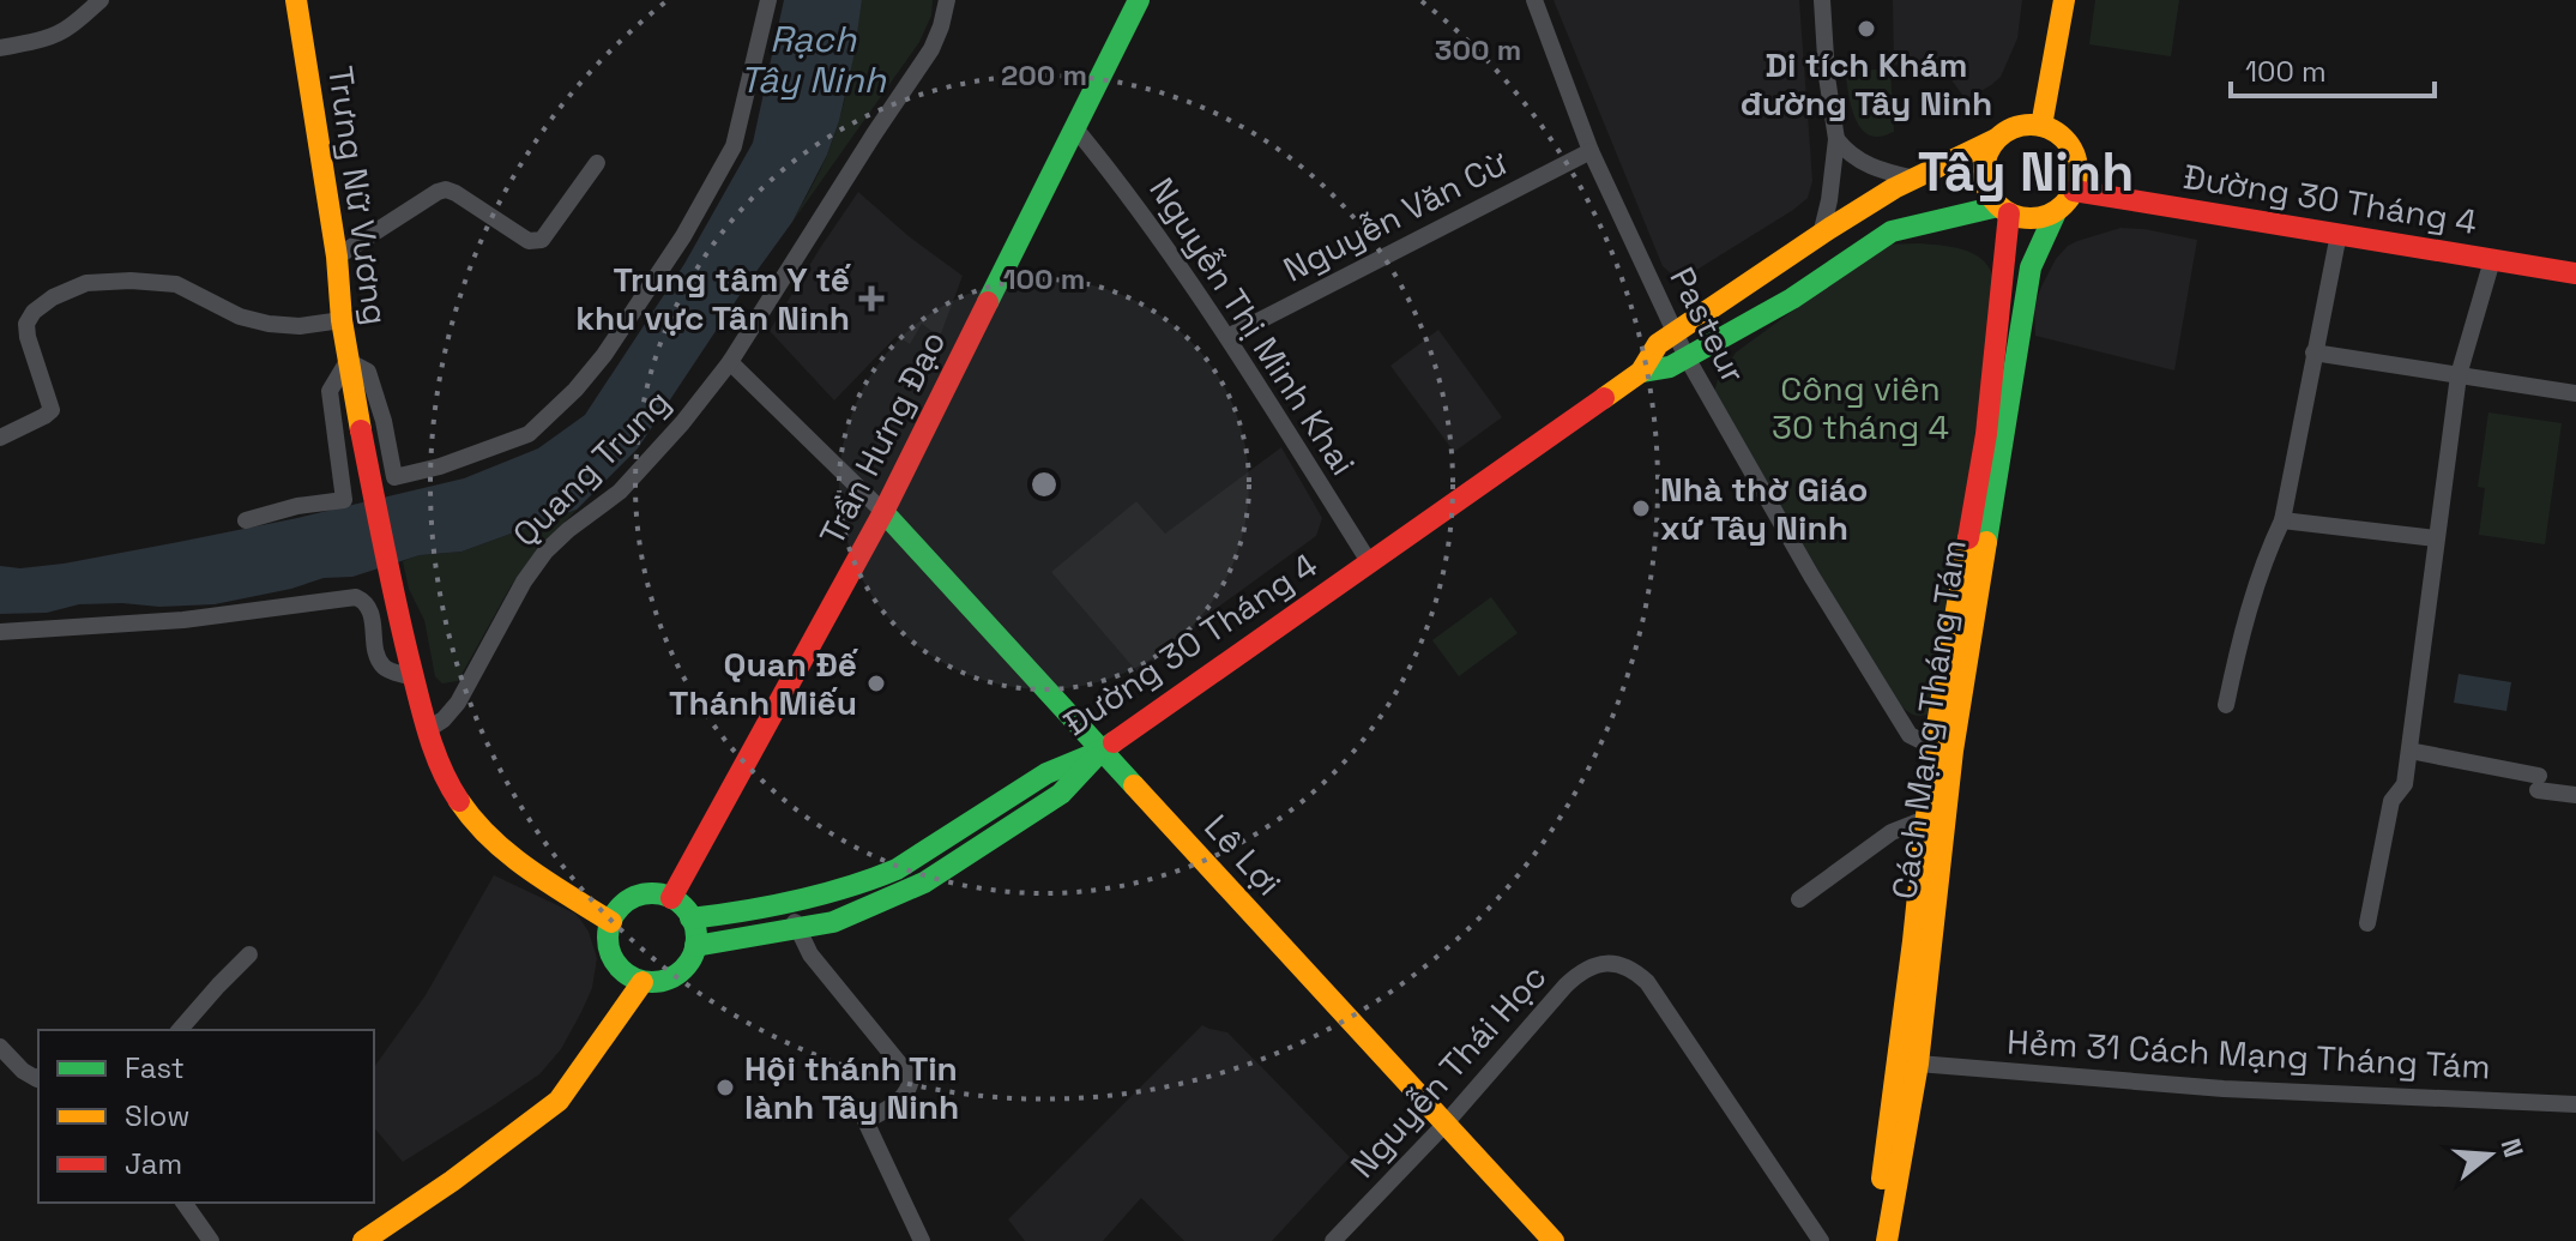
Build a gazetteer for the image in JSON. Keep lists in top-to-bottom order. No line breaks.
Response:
{"streets":{"main road":["Trưng Nữ Vương","Đường 30 Tháng 4","Trần Hưng Đạo","Cách Mạng Tháng Tám","Lê Lợi"],"street":["Nguyễn Văn Cừ","Pasteur","Nguyễn Thị Minh Khai","Quang Trung","Hẻm 31 Cách Mạng Tháng Tám","Nguyễn Thái Học"]},"crossings":[["Đường 30 Tháng 4","Pasteur"],["Đường 30 Tháng 4","Nguyễn Thị Minh Khai"],["Đường 30 Tháng 4","Trần Hưng Đạo"],["Đường 30 Tháng 4","Cách Mạng Tháng Tám"],["Đường 30 Tháng 4","Lê Lợi"],["Nguyễn Văn Cừ","Pasteur"],["Nguyễn Văn Cừ","Nguyễn Thị Minh Khai"],["Pasteur","Cách Mạng Tháng Tám"],["Nguyễn Thị Minh Khai","Trần Hưng Đạo"],["Trần Hưng Đạo","Lê Lợi"],["Cách Mạng Tháng Tám","Hẻm 31 Cách Mạng Tháng Tám"],["Lê Lợi","Nguyễn Thái Học"]],"districts":["Tây Ninh"],"water":["Rạch Tây Ninh"],"parks":["Công viên 30 tháng 4"],"places":{"other":["Di tích Khám đường Tây Ninh","Nhà thờ Giáo xứ Tây Ninh","Quan Đế Thánh Miếu","Hội thánh Tin lành Tây Ninh"],"health":["Trung tâm Y tế khu vực Tân Ninh"]},"legend":["Fast","Slow","Jam"],"scale_bar":"100 m","north":"right","rings":["300 m","200 m","100 m"]}
